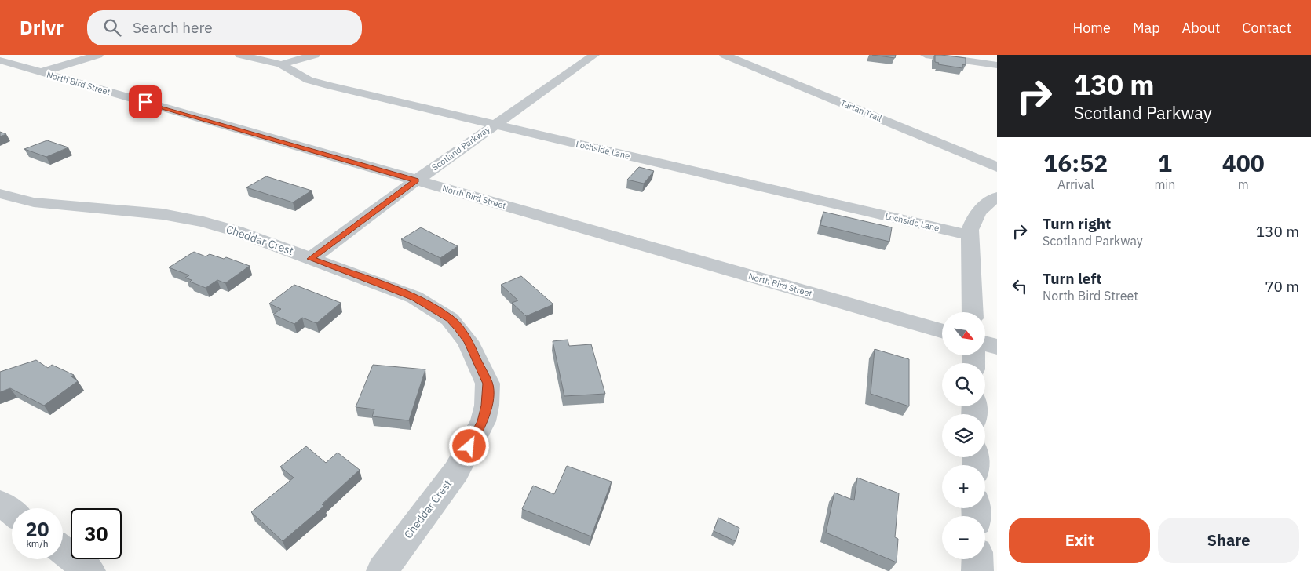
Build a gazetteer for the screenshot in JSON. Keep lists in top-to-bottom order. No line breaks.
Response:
{"streets":{"street":["North Bird Street","Tartan Trail","Scotland Parkway","Lochside Lane","Cheddar Crest"]},"crossings":[["North Bird Street","Scotland Parkway"],["Scotland Parkway","Lochside Lane"],["Scotland Parkway","Cheddar Crest"]],"north":"bottom right","page":{"header":"Drivr","search":"Search here","nav":["Home","Map","About","Contact"],"turn":["130 m","Scotland Parkway"],"eta":["16:52","Arrival","1","min","400","m"],"list":[{"name":"Turn right","note":"Scotland Parkway","value":"130 m"},{"name":"Turn left","note":"North Bird Street","value":"70 m"}],"map_buttons":["+","−"],"speed":"20 km/h","limit":"30","buttons":["Exit","Share"]}}
